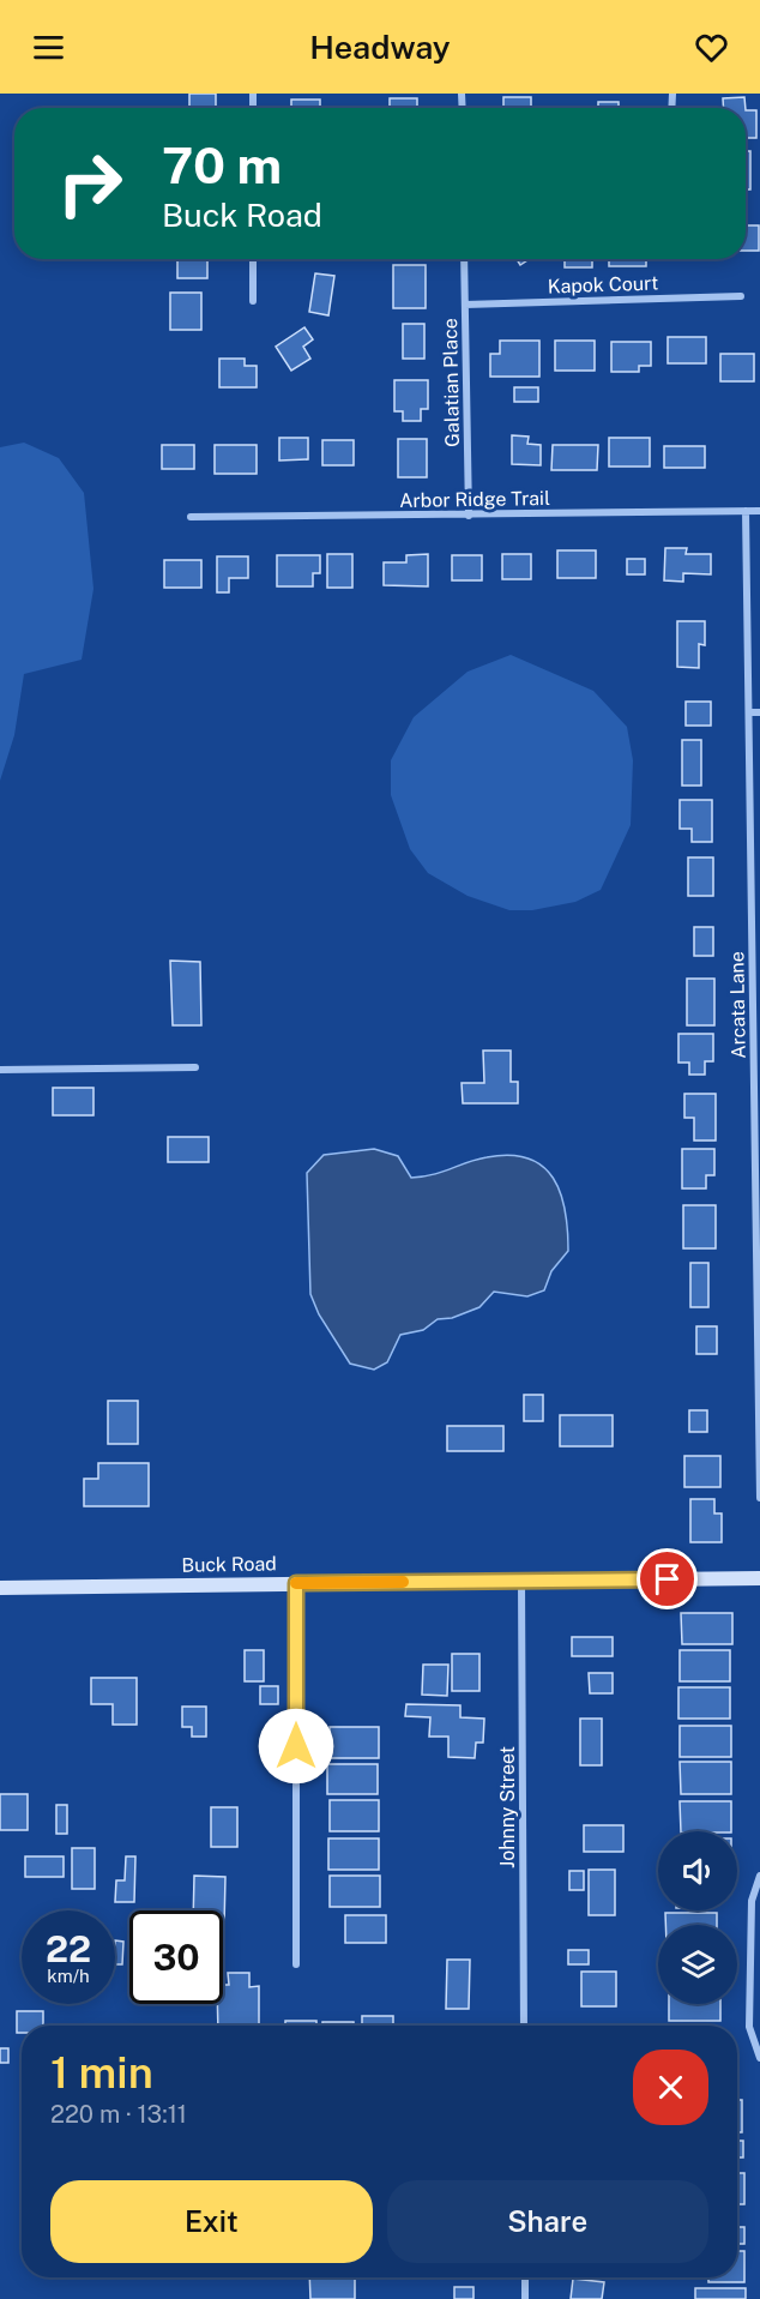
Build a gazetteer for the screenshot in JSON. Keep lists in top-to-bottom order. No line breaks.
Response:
{"streets":{"street":["Kapok Court","Galatian Place","Arbor Ridge Trail","Arcata Lane","Buck Road","Johnny Street"]},"crossings":[["Kapok Court","Galatian Place"],["Galatian Place","Arbor Ridge Trail"],["Arbor Ridge Trail","Arcata Lane"],["Buck Road","Johnny Street"]],"page":{"header":"Headway","turn":["70 m","Buck Road"],"speed":"22 km/h","limit":"30","heading":["1 min","220 m · 13:11"],"buttons":["Exit","Share"]}}
